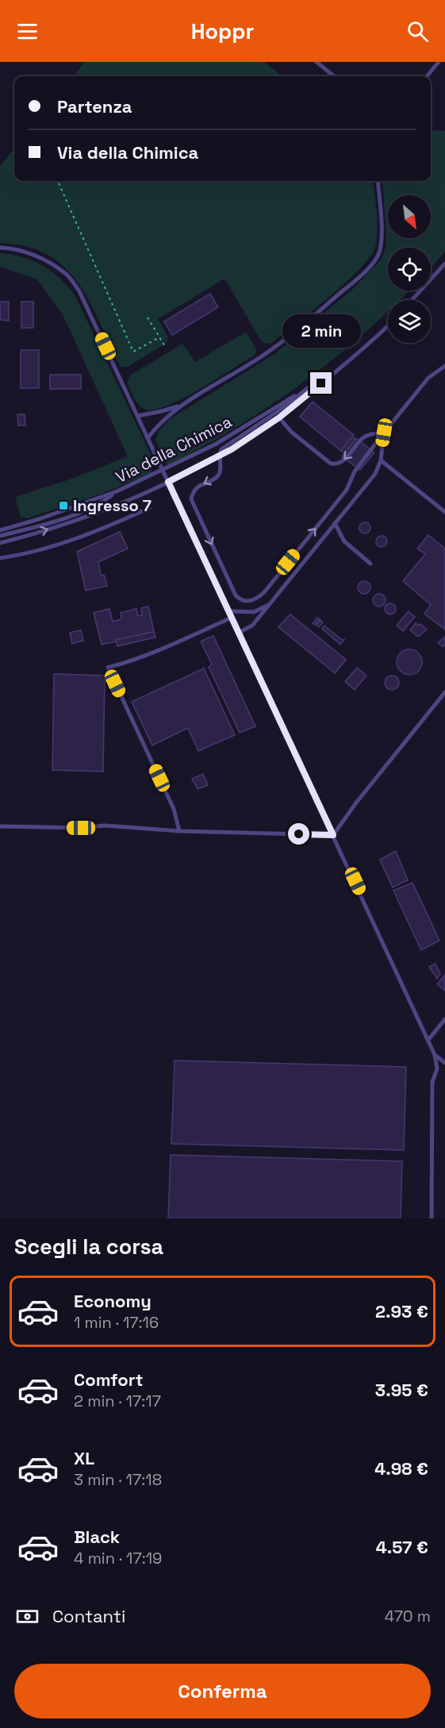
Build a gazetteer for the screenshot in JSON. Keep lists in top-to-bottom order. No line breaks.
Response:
{"streets":{"lane":["Via della Chimica"]},"places":{"transit":["Ingresso 7"]},"north":"bottom right","page":{"header":"Hoppr","banner":["Partenza","Via della Chimica"],"bubble":"2 min","heading":"Scegli la corsa","list":[{"name":"Economy","note":"1 min · 17:16","value":"2.93 €"},{"name":"Comfort","note":"2 min · 17:17","value":"3.95 €"},{"name":"XL","note":"3 min · 17:18","value":"4.98 €"},{"name":"Black","note":"4 min · 17:19","value":"4.57 €"}],"pay":["Contanti","470 m"],"buttons":"Conferma"}}
